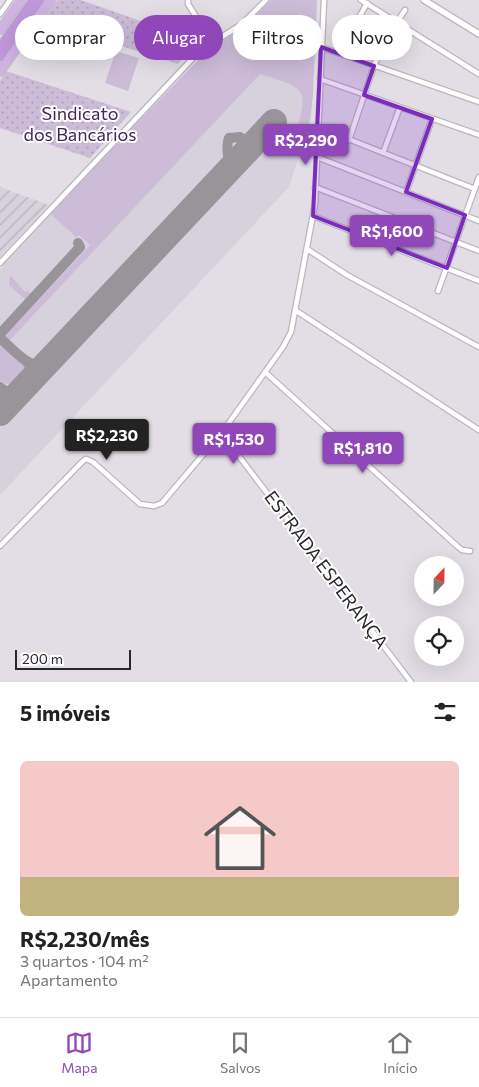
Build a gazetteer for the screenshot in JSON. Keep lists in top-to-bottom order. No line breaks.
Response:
{"streets":{"street":["ESTRADA ESPERANÇA"]},"parks":["Sindicato dos Bancários"],"scale_bar":"200 m","north":"top","page":{"chip":["Comprar","Alugar","Filtros","Novo"],"price":["R$2,290","R$1,600","R$2,230","R$1,530","R$1,810"],"scale":"200 m","heading":"5 imóveis","list":[{"name":"R$2,230/mês","note":"3 quartos · 104 m² · Apartamento"}],"tabs":["Mapa","Salvos","Início"]}}
